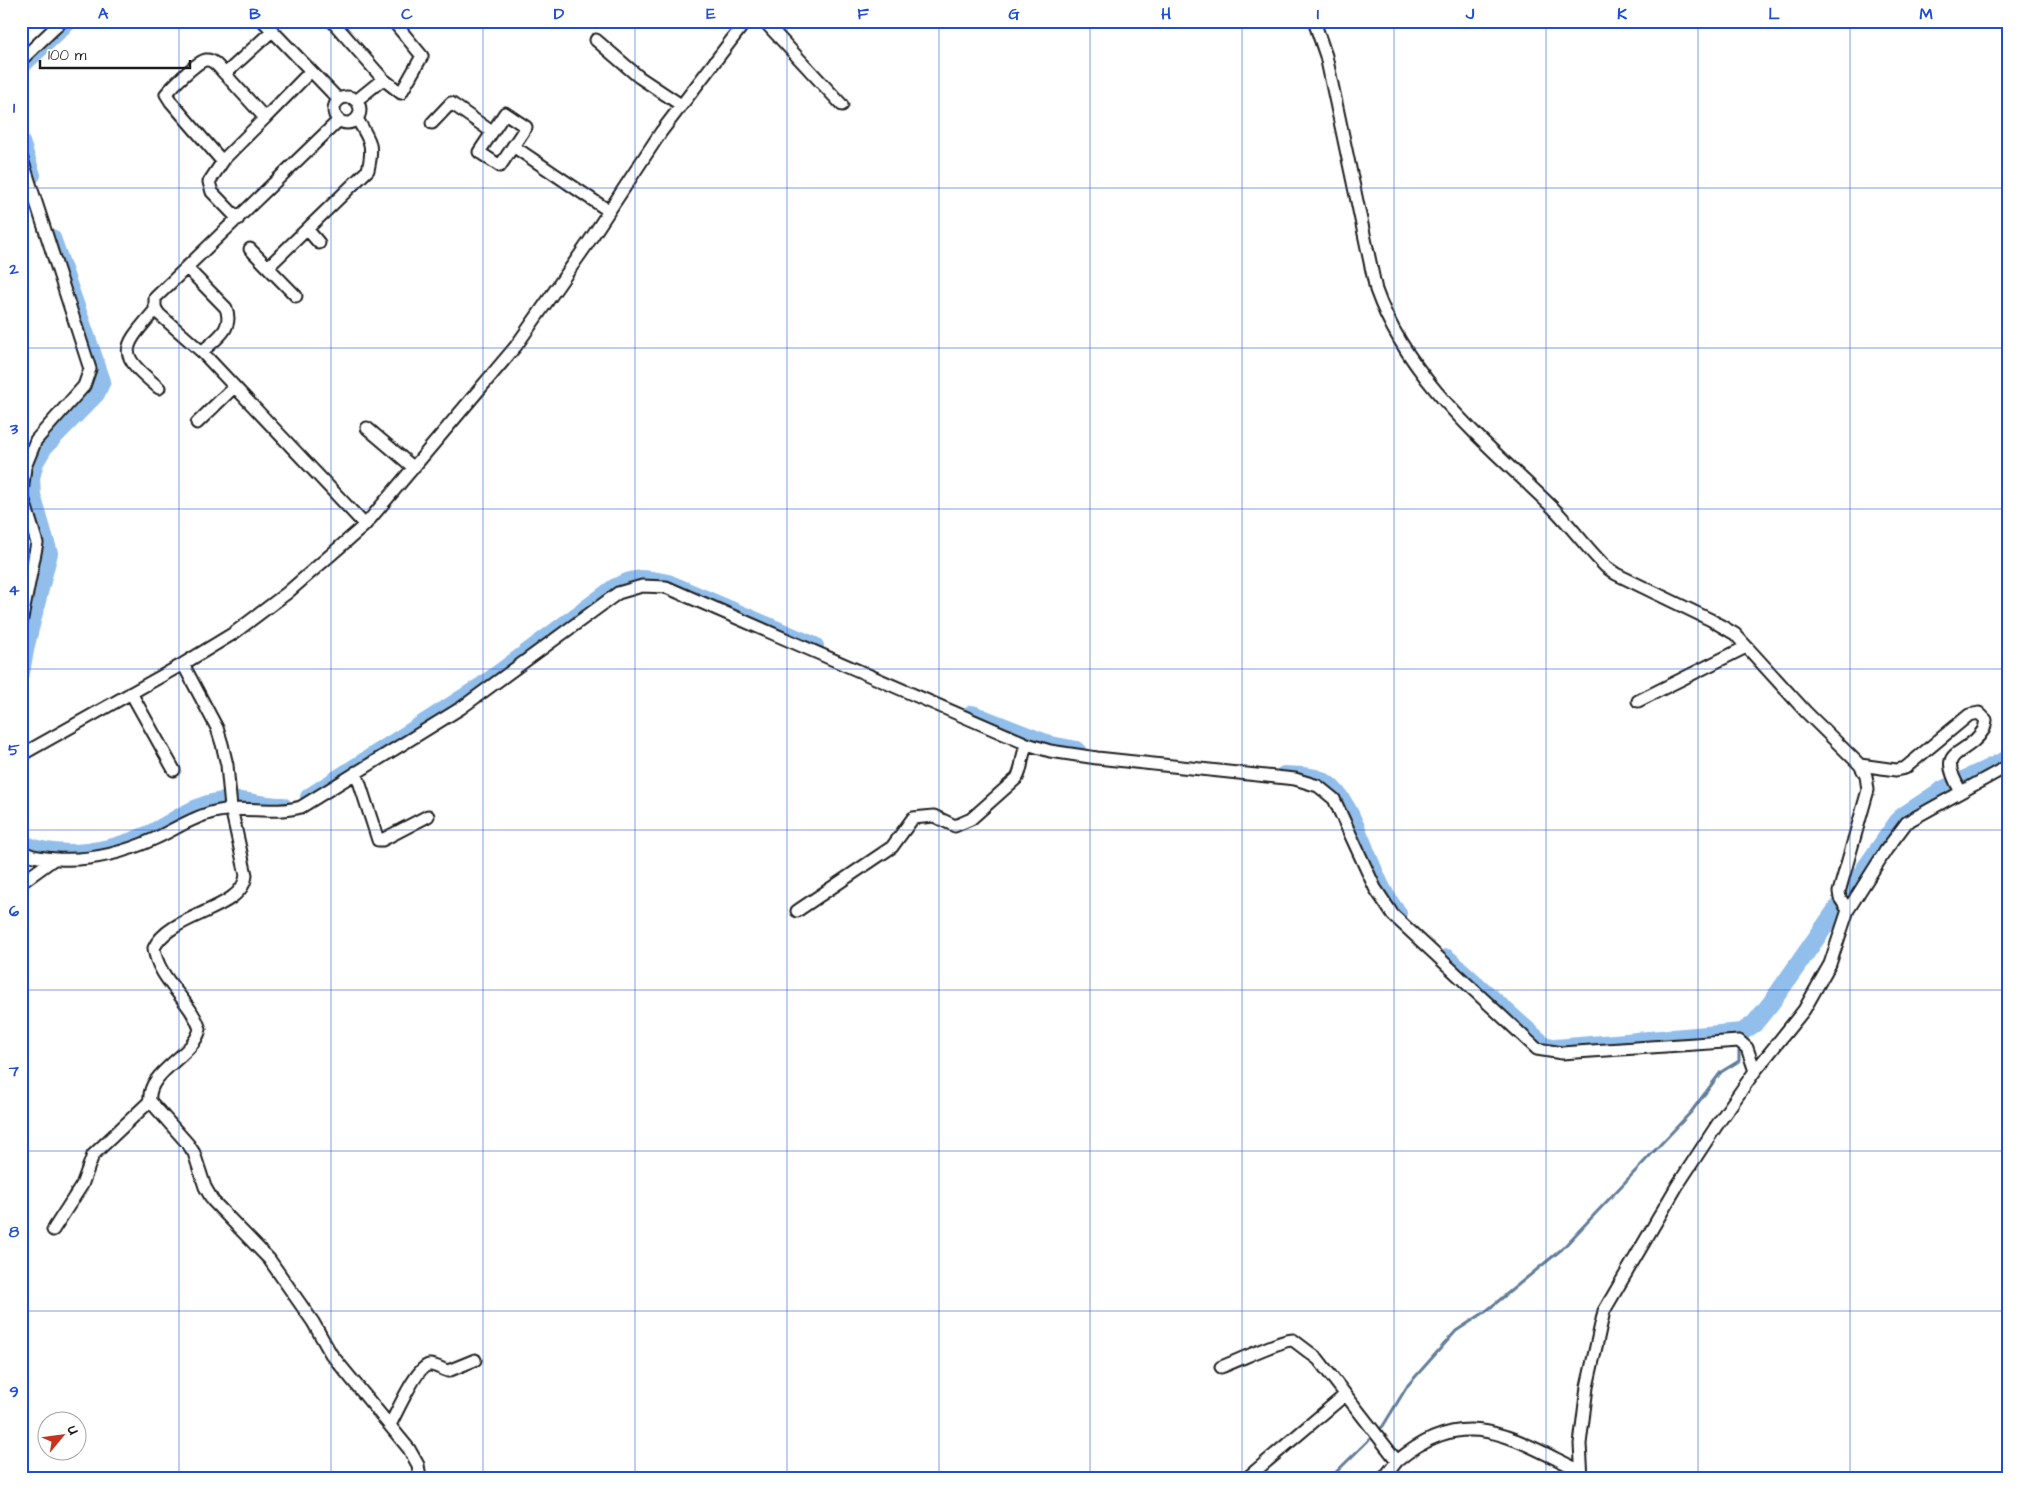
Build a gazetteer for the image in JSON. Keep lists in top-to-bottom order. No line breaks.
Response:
{"scale_bar":"100 m","north":"top right","grid":{"columns":["A","B","C","D","E","F","G","H","I","J","K","L","M"],"rows":["1","2","3","4","5","6","7","8","9"]}}
